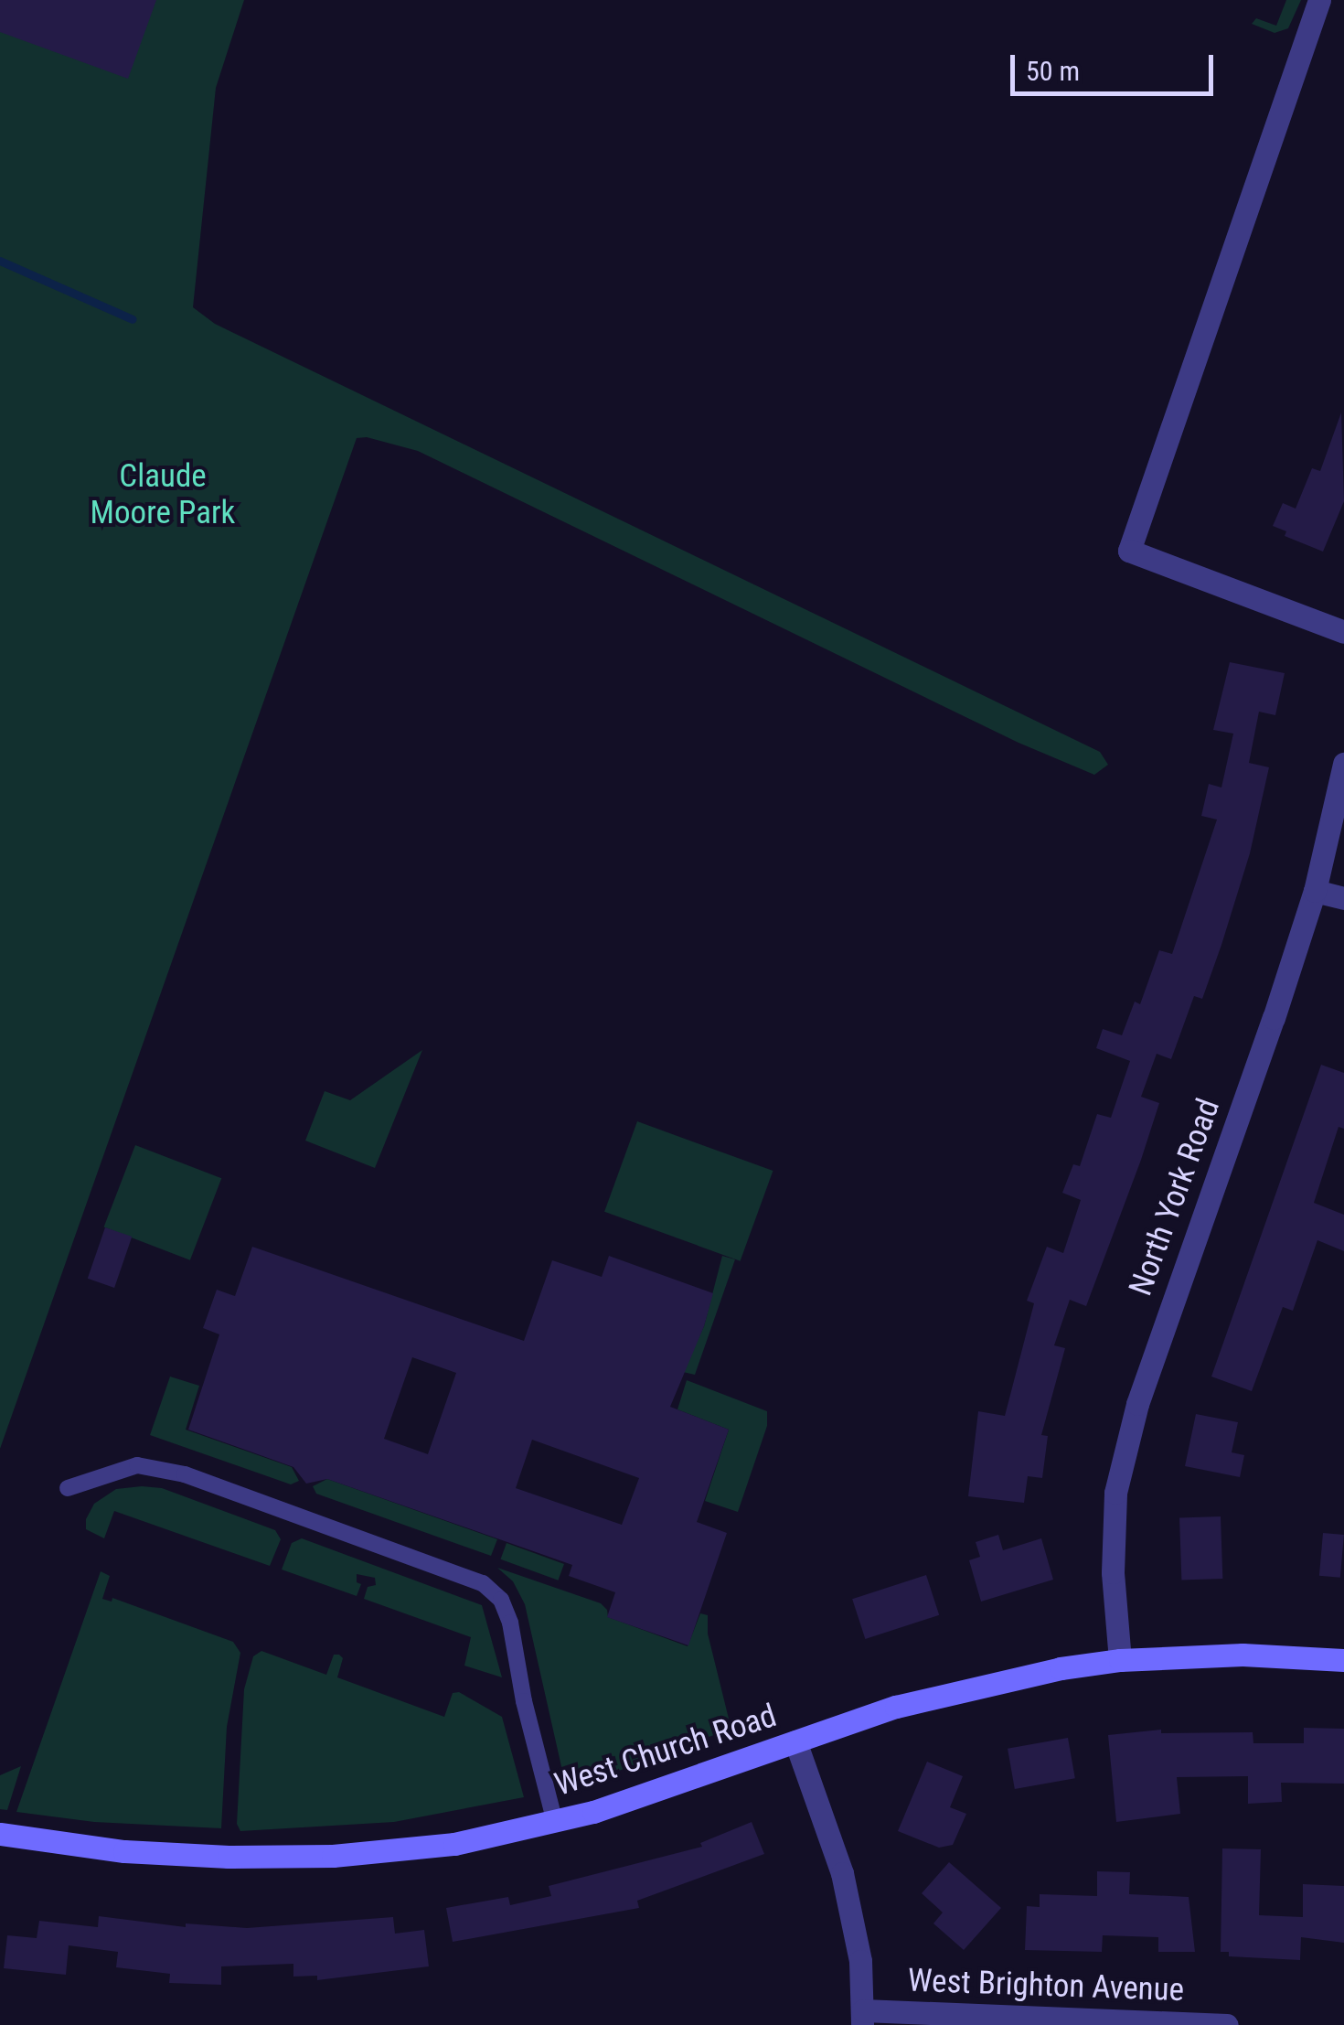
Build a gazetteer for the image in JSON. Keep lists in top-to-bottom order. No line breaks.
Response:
{"streets":{"main road":["West Church Road"],"street":["North York Road","West Brighton Avenue"]},"crossings":[["North York Road","West Church Road"]],"parks":["Claude Moore Park"],"scale_bar":"50 m"}
